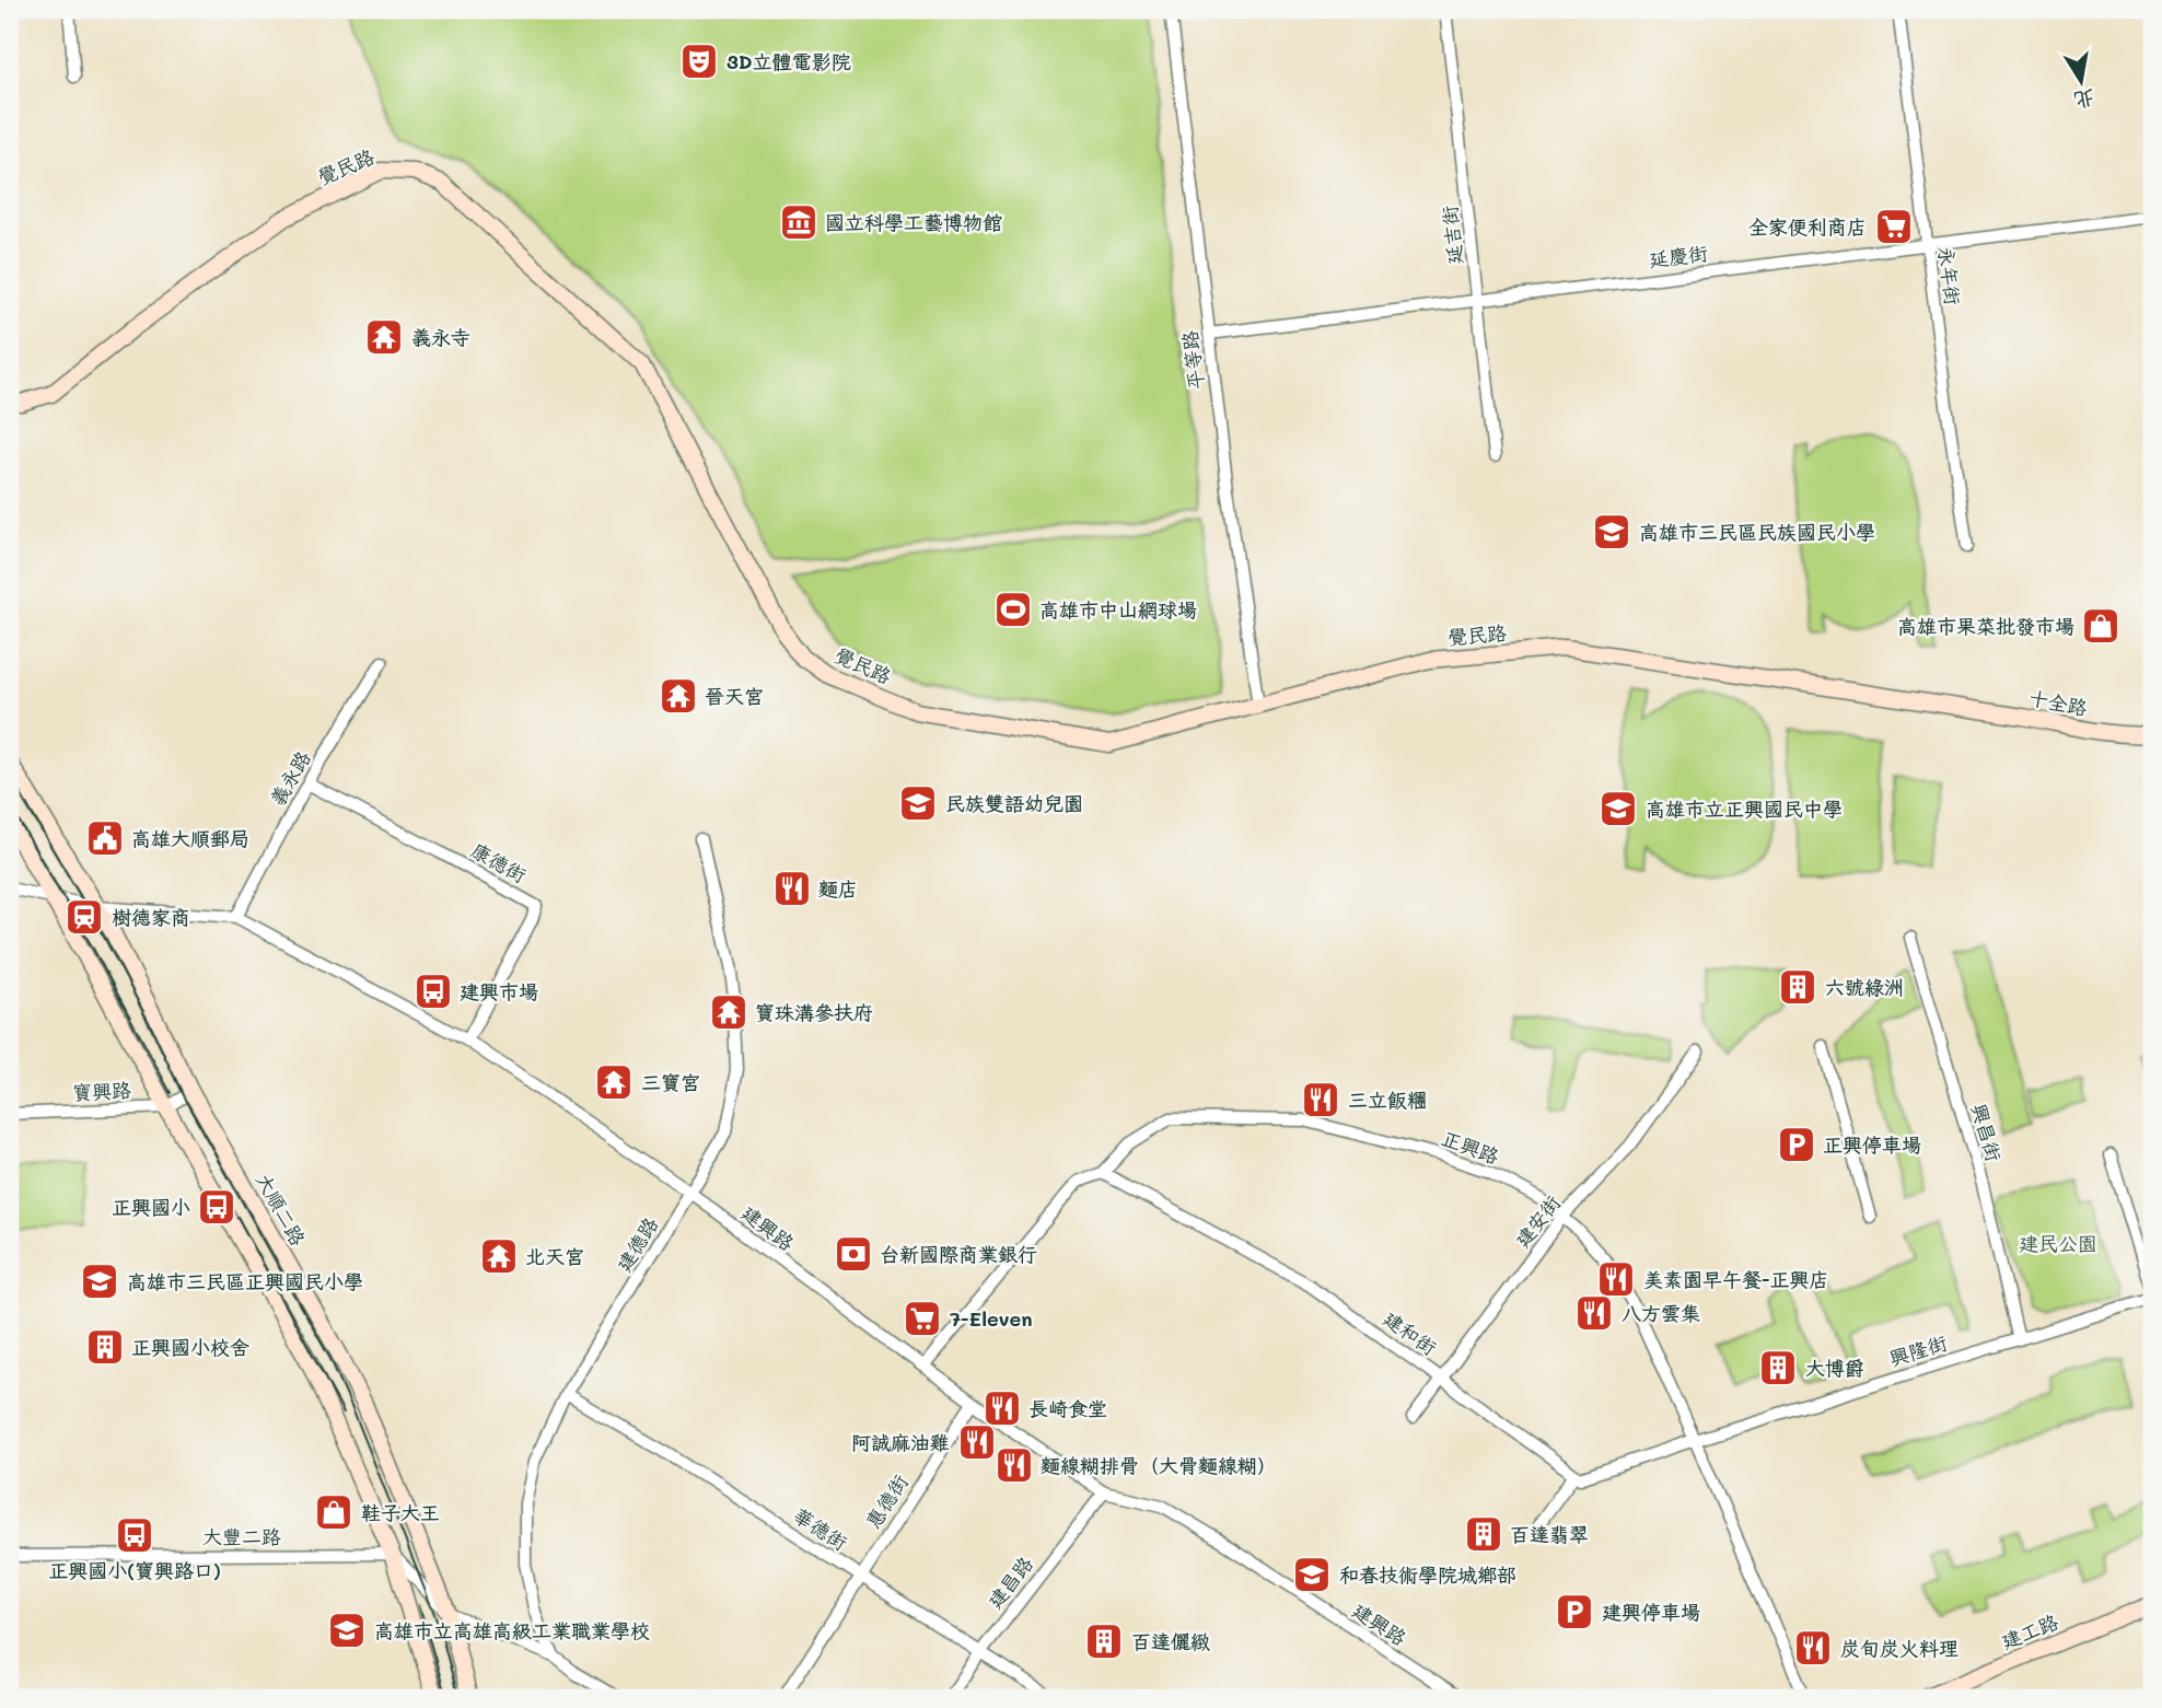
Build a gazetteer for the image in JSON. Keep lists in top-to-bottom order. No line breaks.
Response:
{"streets":{"street":["覺民路","延吉街","延慶街","永年街","平等路","十全路","義永路","康德街","寶興路","興昌街","正興路","大順二路","建安街","建興路","建德路","建和街","興隆街","惠德街","華德街","大豐二路","建昌路","建工路"]},"crossings":[["覺民路","平等路"],["覺民路","十全路"],["延吉街","延慶街"],["延慶街","永年街"],["延慶街","平等路"],["義永路","康德街"],["義永路","建興路"],["康德街","建興路"],["寶興路","大順二路"],["興昌街","興隆街"],["正興路","建安街"],["正興路","建興路"],["正興路","建和街"],["正興路","興隆街"],["大順二路","建興路"],["大順二路","建德路"],["建安街","建和街"],["建興路","建德路"],["建興路","惠德街"],["建興路","建昌路"],["建德路","華德街"],["惠德街","華德街"],["華德街","建昌路"]],"parks":["建民公園"],"places":{"theatre":["3D立體電影院"],"museum":["國立科學工藝博物館"],"supermarket":["全家便利商店","7-Eleven"],"temple":["義永寺","晉天宮","寶珠溝參扶府","三寶宮","北天宮"],"school or university":["高雄市三民區民族國民小學","民族雙語幼兒園","高雄市立正興國民中學","高雄市三民區正興國民小學","和春技術學院城鄉部","高雄市立高雄高級工業職業學校"],"sports":["高雄市中山網球場"],"shop":["高雄市果菜批發市場","鞋子大王"],"public building":["高雄大順郵局"],"restaurant":["麵店","三立飯糰","美素園早午餐-正興店","八方雲集","長崎食堂","阿誠麻油雞","麵線糊排骨（大骨麵線糊）","炭旬炭火料理"],"station":["樹德家商"],"building":["六號綠洲","正興國小校舍","大博爵","百達翡翠","百達儷緻"],"bus stop":["建興市場","正興國小","正興國小(寶興路口)"],"parking":["正興停車場","建興停車場"],"bank":["台新國際商業銀行"]},"north":"bottom"}
